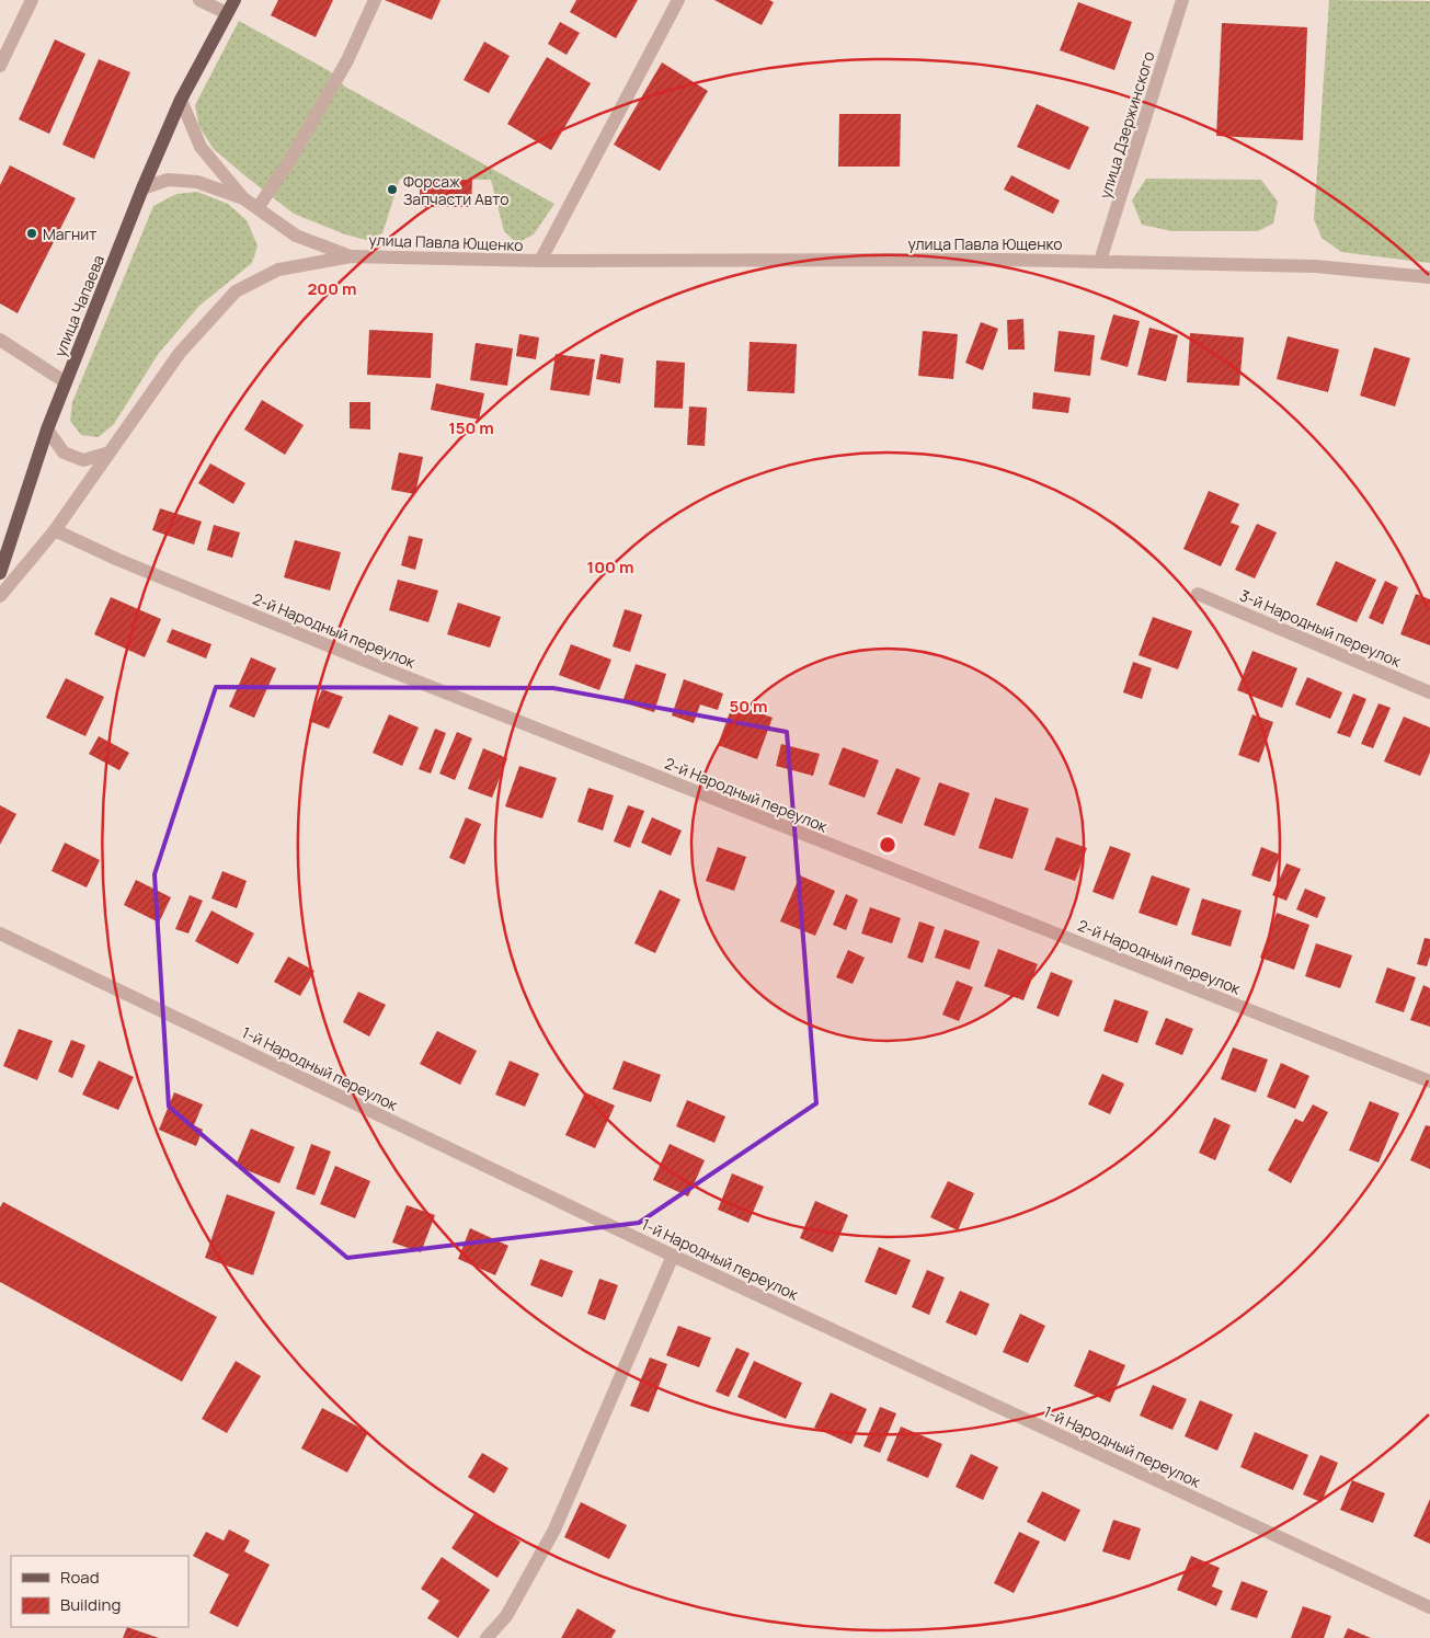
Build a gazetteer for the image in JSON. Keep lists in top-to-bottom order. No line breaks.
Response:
{"streets":{"main road":["улица Чапаева"],"street":["улица Дзержинского","улица Павла Ющенко","3-й Народный переулок","2-й Народный переулок","1-й Народный переулок"]},"crossings":[["улица Дзержинского","улица Павла Ющенко"]],"places":["Форсаж Запчасти Авто","Магнит"],"legend":["Road","Building"],"rings":["200 m","150 m","100 m","50 m"]}
